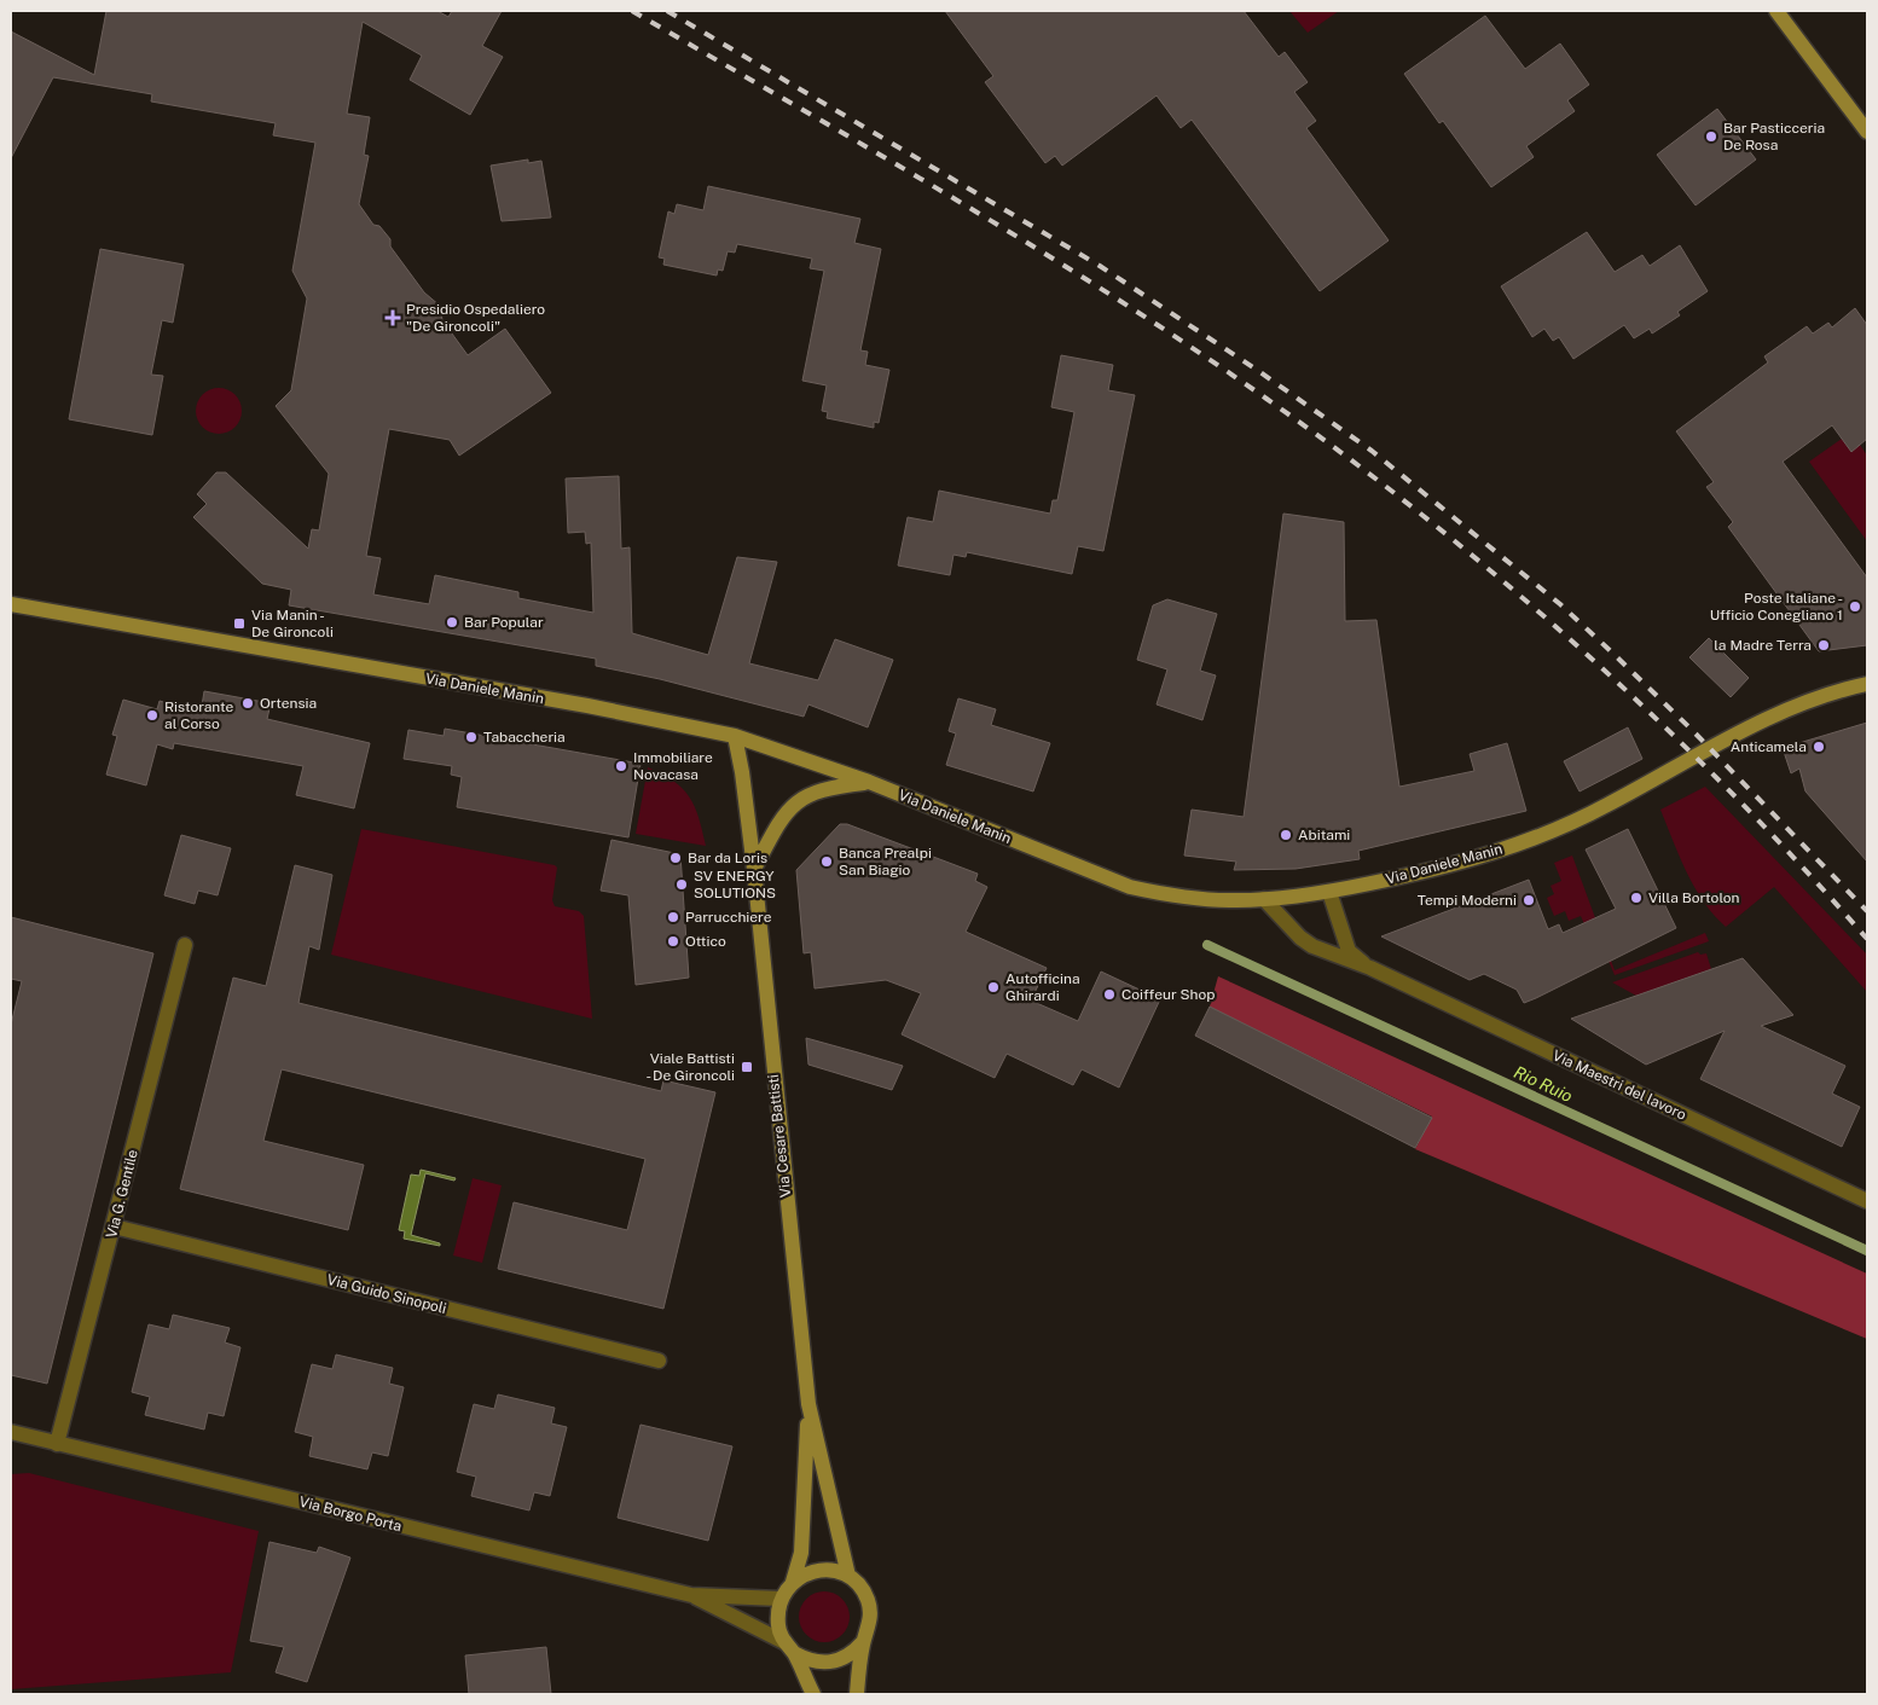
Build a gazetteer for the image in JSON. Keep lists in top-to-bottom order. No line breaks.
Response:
{"streets":{"street":["Via Daniele Manin","Via Maestri del lavoro","Via Cesare Battisti","Via G. Gentile","Via Guido Sinopoli","Via Borgo Porta"]},"crossings":[["Via Daniele Manin","Via Maestri del lavoro"],["Via Daniele Manin","Via Cesare Battisti"],["Via Cesare Battisti","Via Borgo Porta"],["Via G. Gentile","Via Guido Sinopoli"],["Via G. Gentile","Via Borgo Porta"]],"water":["Rio Ruio"],"places":{"other":["Bar Pasticceria De Rosa","Poste Italiane - Ufficio Conegliano 1","Bar Popular","la Madre Terra","Ortensia","Ristorante al Corso","Tabaccheria","Anticamela","Immobiliare Novacasa","Abitami","Bar da Loris","Banca Prealpi San Biagio","SV ENERGY SOLUTIONS","Villa Bortolon","Tempi Moderni","Parrucchiere","Ottico","Autofficina Ghirardi","Coiffeur Shop"],"health":["Presidio Ospedaliero \"De Gironcoli\""],"transit":["Via Manin - De Gironcoli","Viale Battisti - De Gironcoli"]}}
